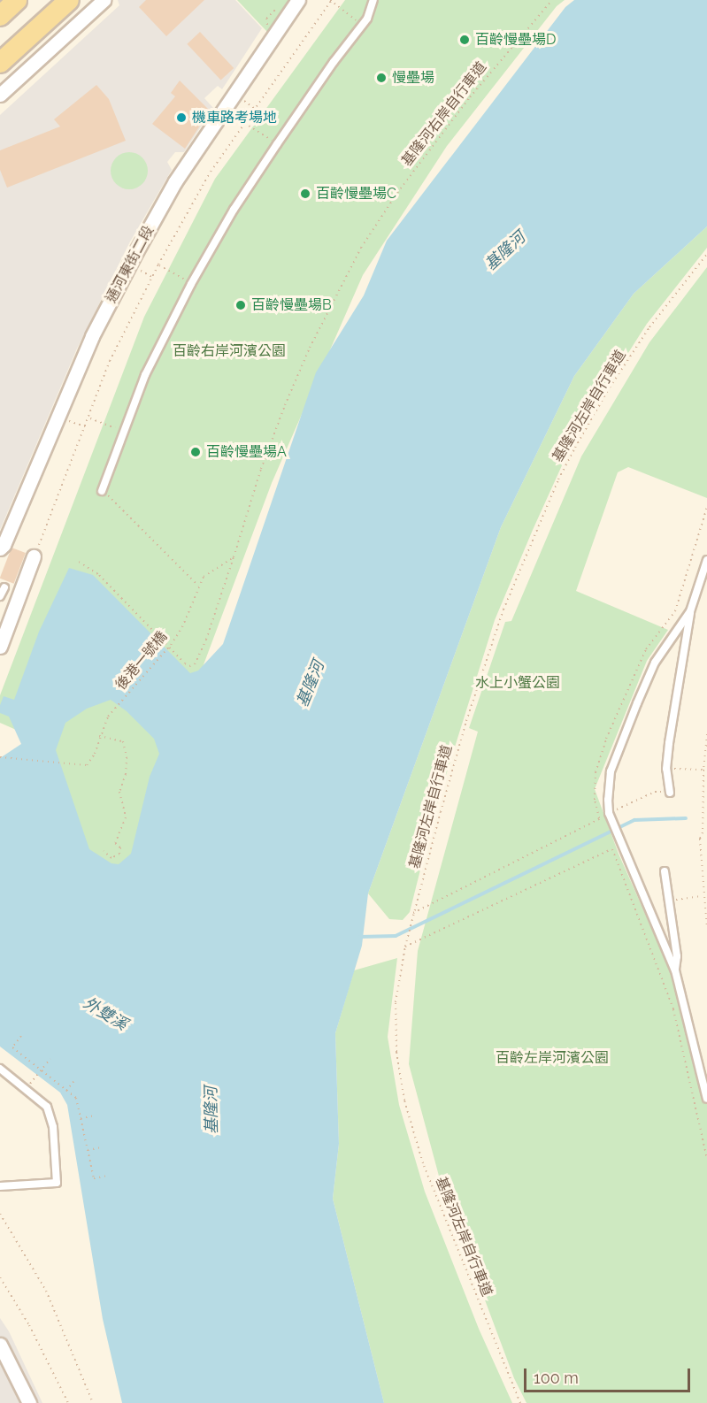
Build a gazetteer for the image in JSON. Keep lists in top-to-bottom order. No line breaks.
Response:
{"streets":{"street":["通河東街二段"],"path":["基隆河右岸自行車道","基隆河左岸自行車道","後港一號橋"]},"water":["基隆河","外雙溪"],"parks":["百齡右岸河濱公園","水上小蟹公園","百齡左岸河濱公園"],"places":["百齡慢壘場D","慢壘場","機車路考場地","百齡慢壘場C","百齡慢壘場B","百齡慢壘場A"],"scale_bar":"100 m"}
